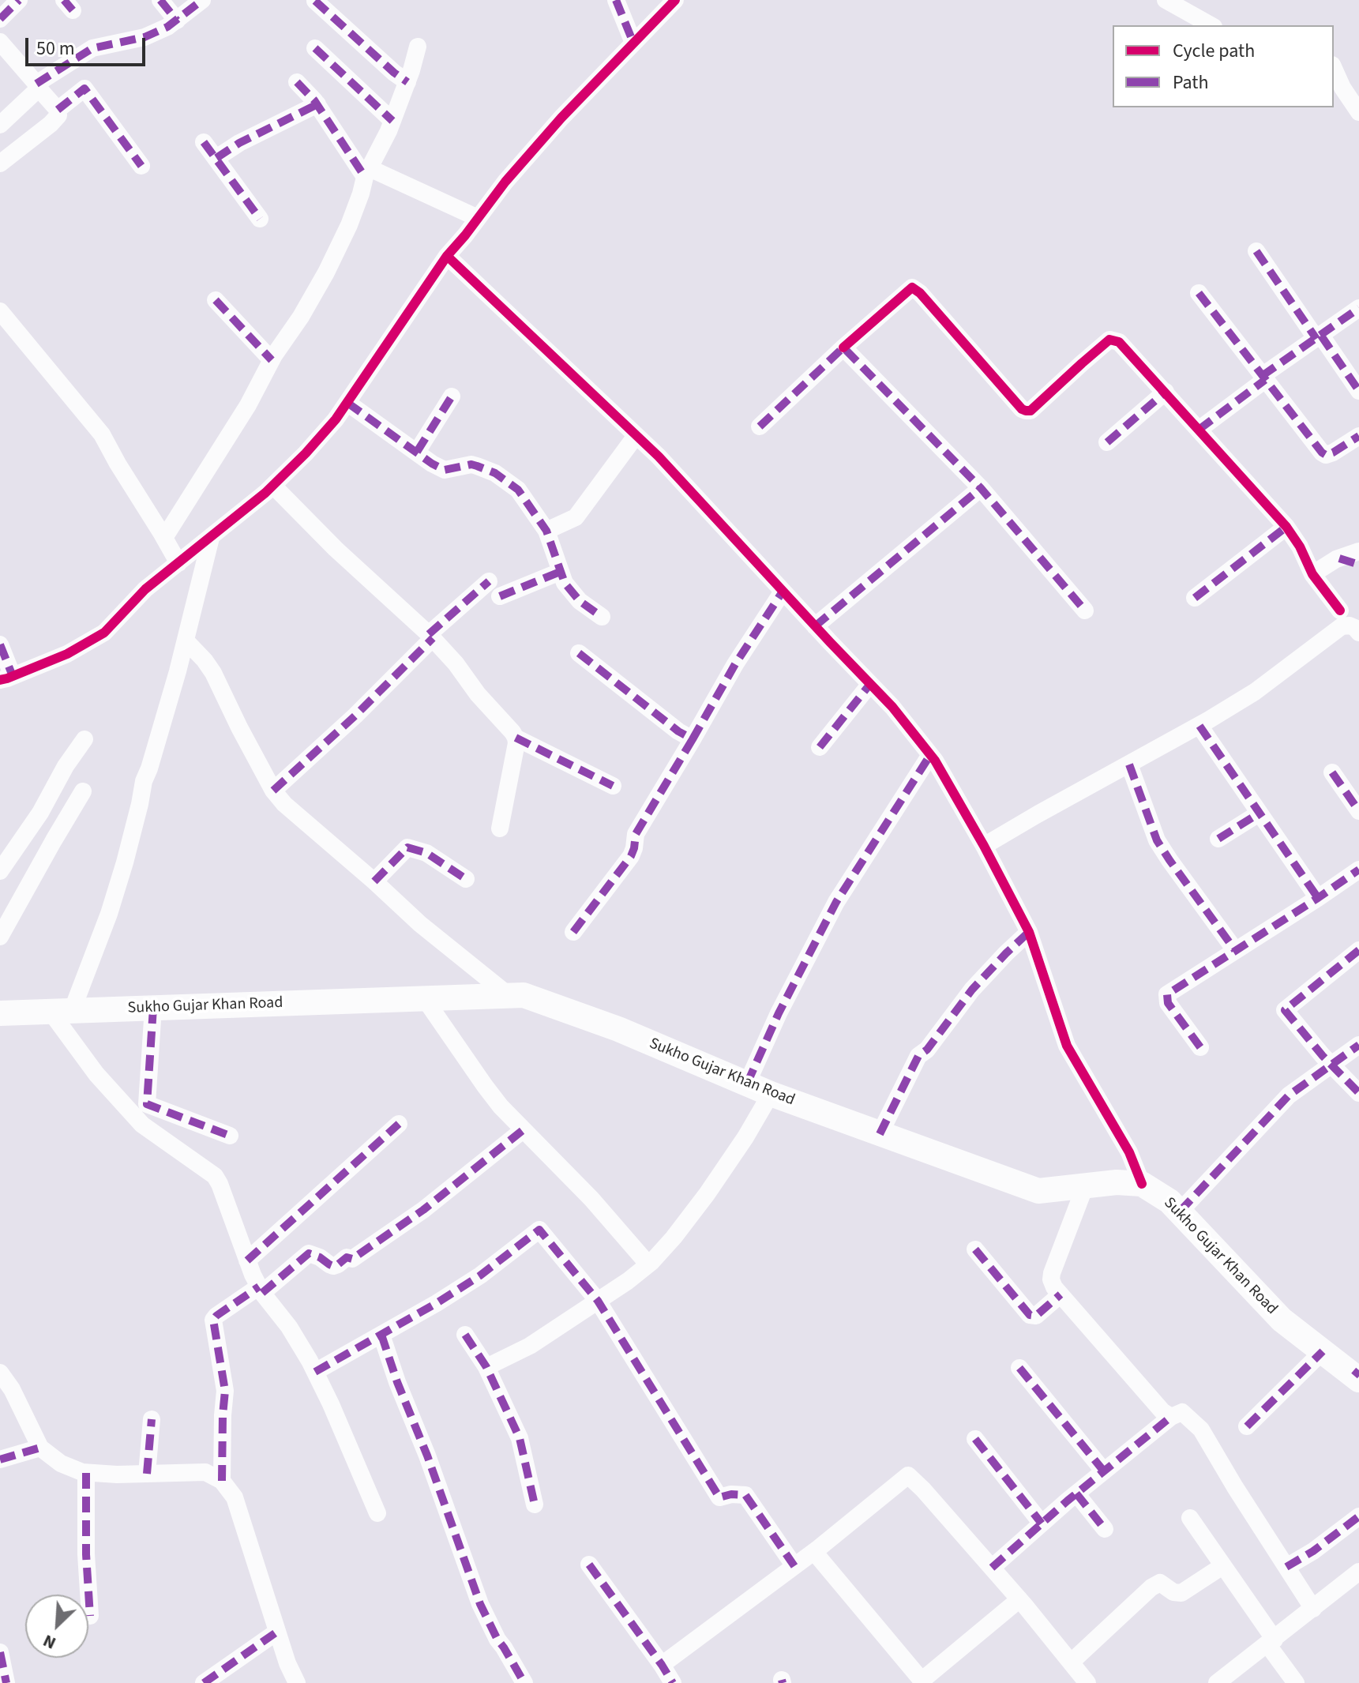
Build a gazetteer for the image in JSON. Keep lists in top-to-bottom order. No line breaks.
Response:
{"streets":{"main road":["Sukho Gujar Khan Road"]},"legend":["Cycle path","Path"],"scale_bar":"50 m","north":"bottom left"}
